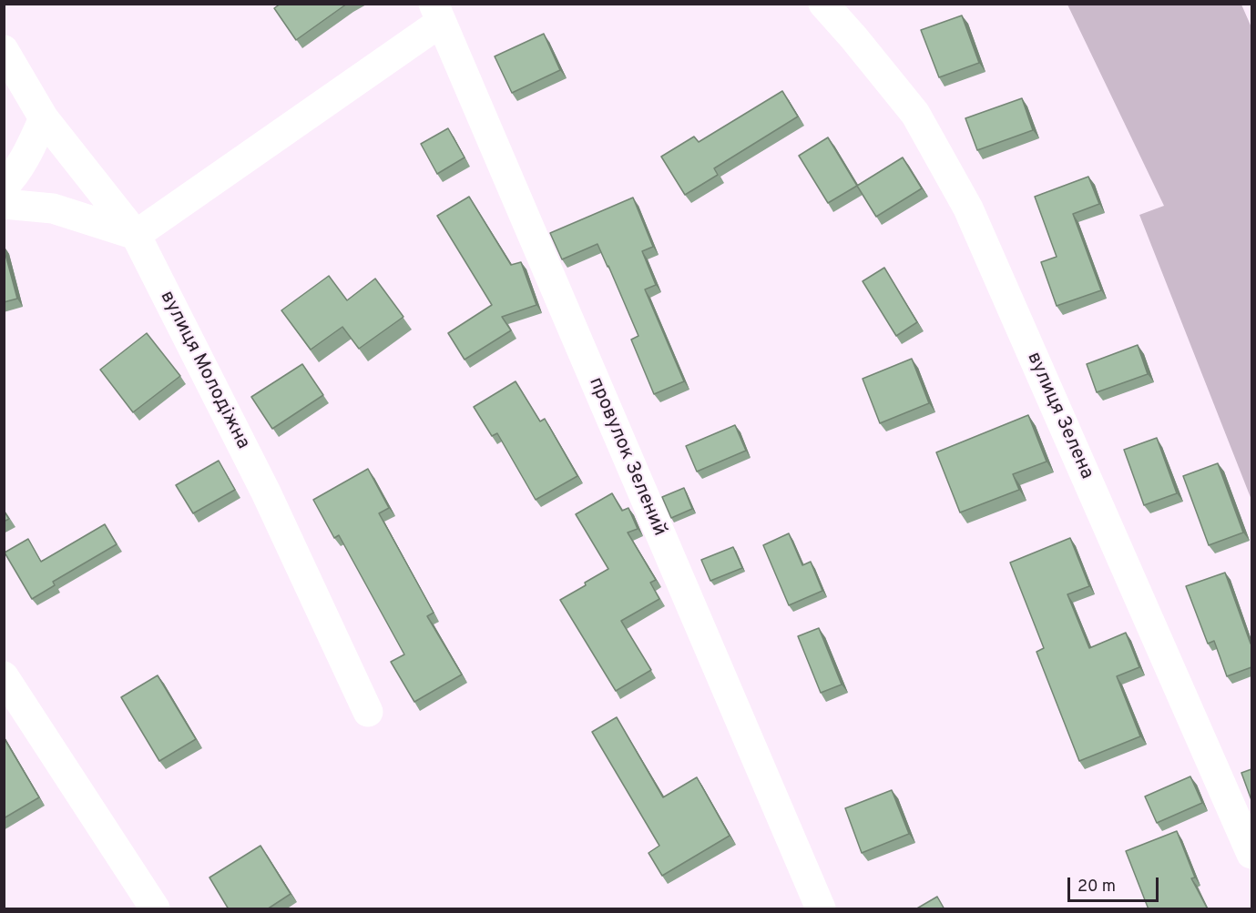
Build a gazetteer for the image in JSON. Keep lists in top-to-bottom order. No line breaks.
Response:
{"streets":{"street":["вулиця Молодіжна","вулиця Зелена","провулок Зелений"]},"scale_bar":"20 m"}
